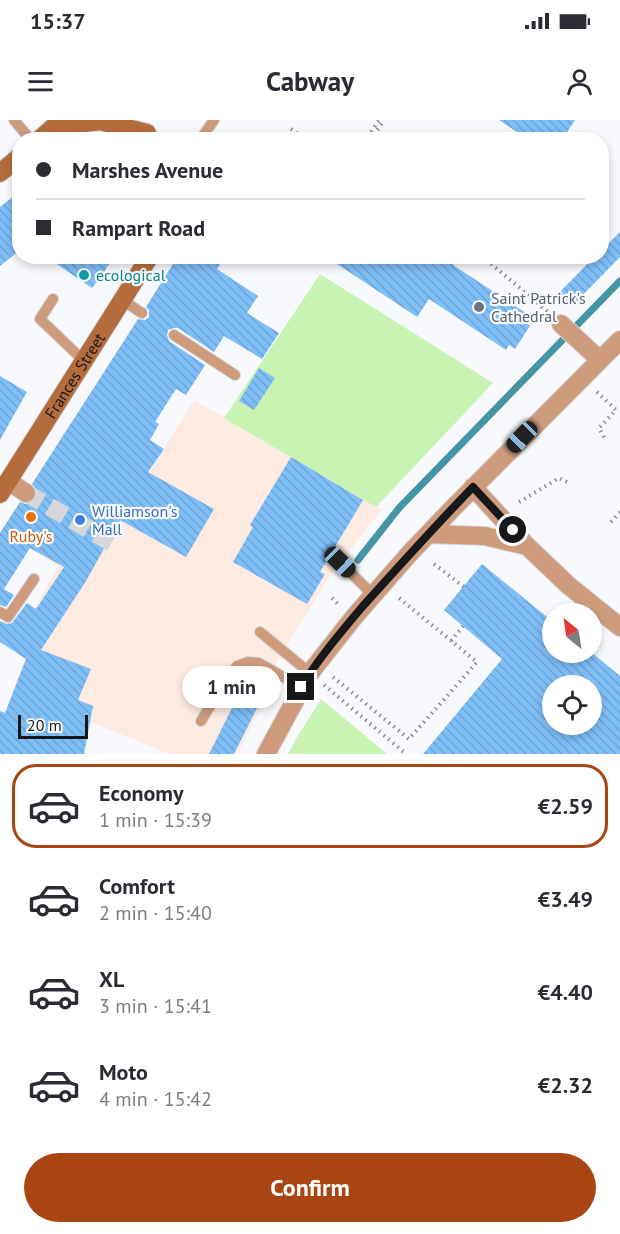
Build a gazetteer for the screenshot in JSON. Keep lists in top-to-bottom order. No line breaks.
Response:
{"streets":{"main road":["Frances Street"]},"places":["ecological","Saint Patrick's Cathedral","Ruby's","Williamson's Mall"],"scale_bar":"20 m","north":"top left","page":{"status":"15:37","header":"Cabway","banner":["Marshes Avenue","Rampart Road"],"bubble":"1 min","scale":"20 m","list":[{"name":"Economy","note":"1 min · 15:39","value":"€2.59"},{"name":"Comfort","note":"2 min · 15:40","value":"€3.49"},{"name":"XL","note":"3 min · 15:41","value":"€4.40"},{"name":"Moto","note":"4 min · 15:42","value":"€2.32"}],"buttons":"Confirm"}}
